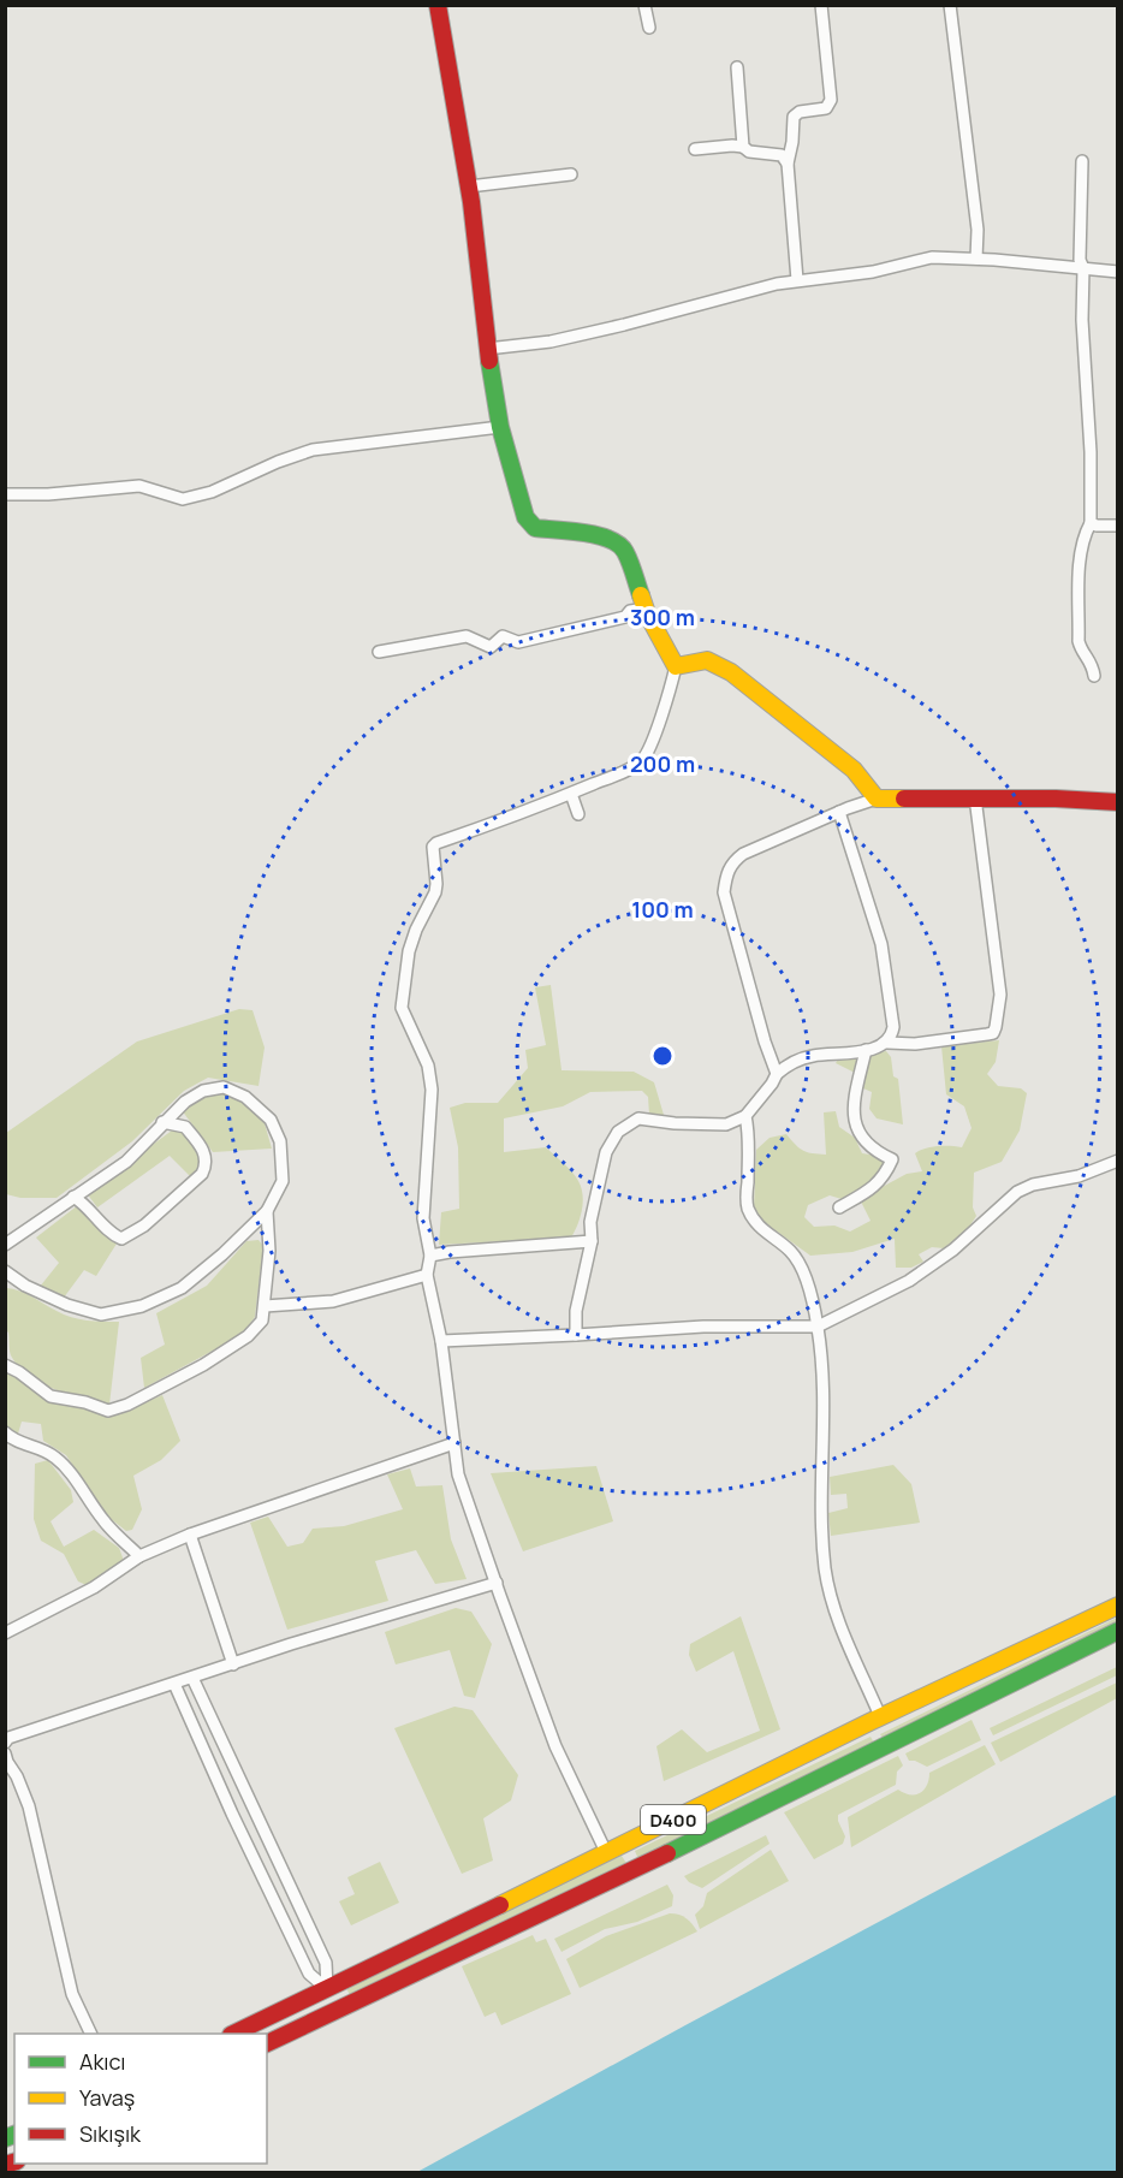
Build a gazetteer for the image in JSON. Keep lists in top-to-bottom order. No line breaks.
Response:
{"streets":{"main road":["D400"]},"legend":["Akıcı","Yavaş","Sıkışık"],"rings":["300 m","200 m","100 m"]}
